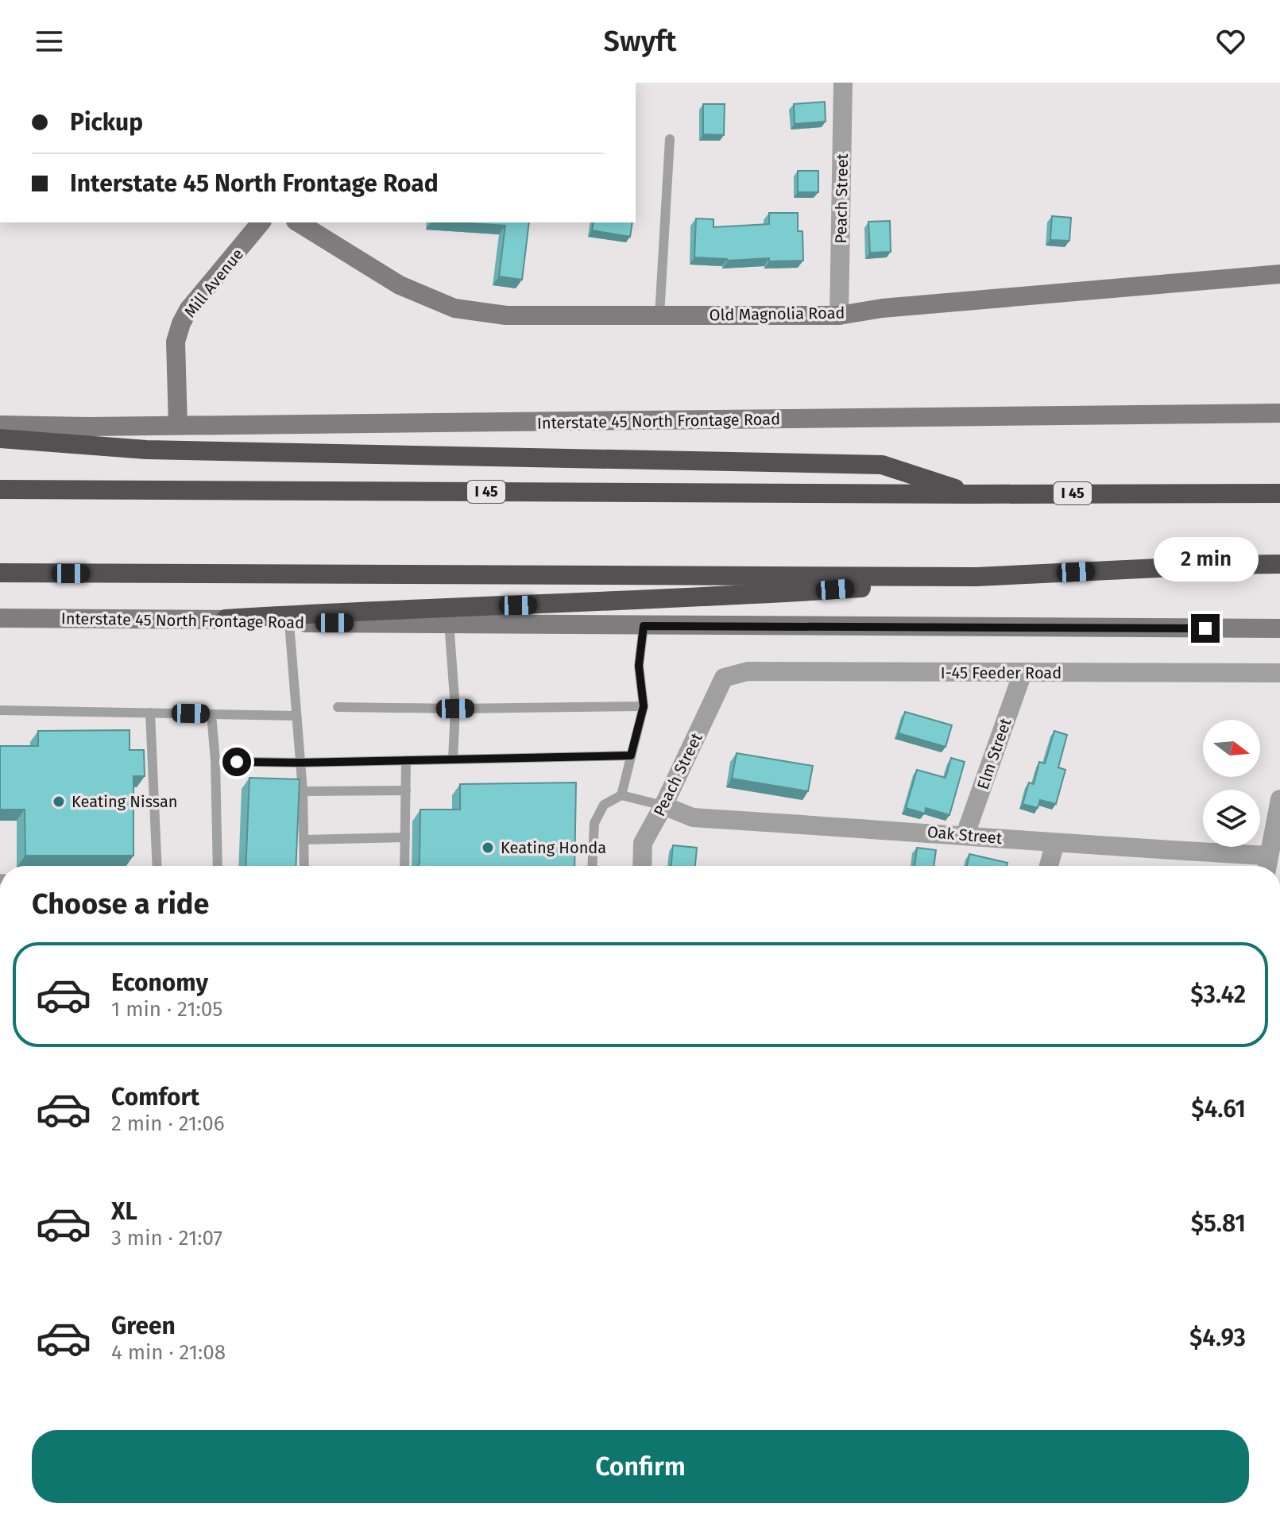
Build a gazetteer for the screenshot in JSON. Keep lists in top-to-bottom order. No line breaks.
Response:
{"streets":{"highway":["I 45"],"main road":["Mill Avenue","Old Magnolia Road","Interstate 45 North Frontage Road"],"street":["Peach Street","I-45 Feeder Road","Elm Street","Oak Street"]},"crossings":[["Peach Street","Old Magnolia Road"],["Peach Street","I-45 Feeder Road"],["Peach Street","Oak Street"],["Mill Avenue","Interstate 45 North Frontage Road"],["I-45 Feeder Road","Elm Street"],["Elm Street","Oak Street"]],"places":["Keating Nissan","Keating Honda"],"north":"right","page":{"header":"Swyft","banner":["Pickup","Interstate 45 North Frontage Road"],"bubble":"2 min","heading":"Choose a ride","list":[{"name":"Economy","note":"1 min · 21:05","value":"$3.42"},{"name":"Comfort","note":"2 min · 21:06","value":"$4.61"},{"name":"XL","note":"3 min · 21:07","value":"$5.81"},{"name":"Green","note":"4 min · 21:08","value":"$4.93"}],"buttons":"Confirm"}}
